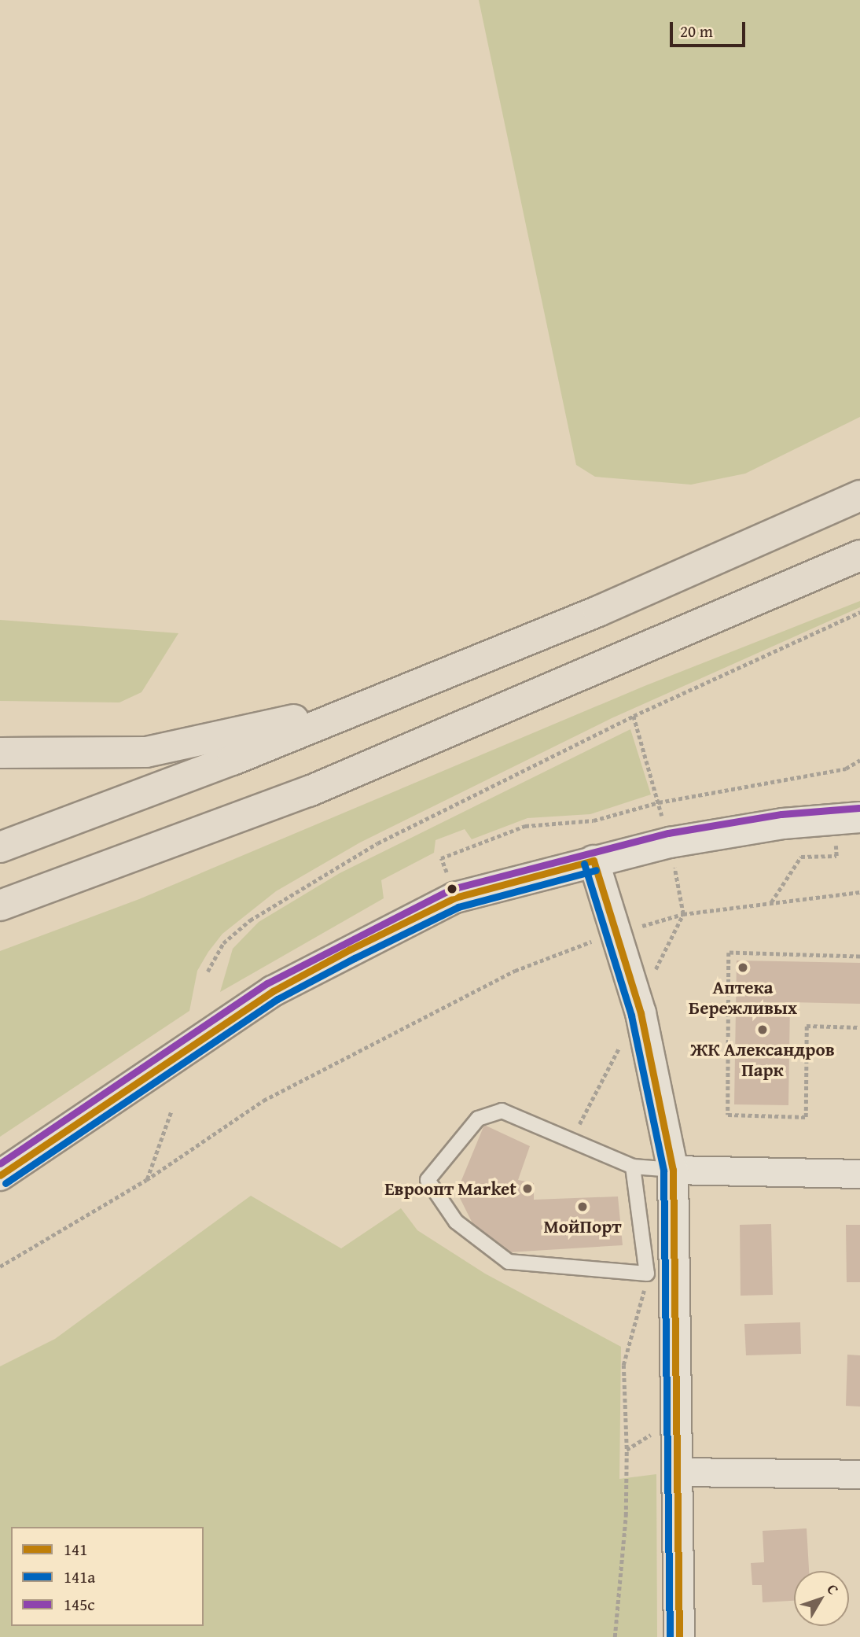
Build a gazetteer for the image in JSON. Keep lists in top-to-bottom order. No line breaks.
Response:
{"places":["Аптека Бережливых","ЖК Александров Парк","Евроопт Market","МойПорт"],"lines":["transit line 145с","transit line 141","transit line 141а"],"legend":["141","141а","145с"],"scale_bar":"20 m","north":"top right"}
